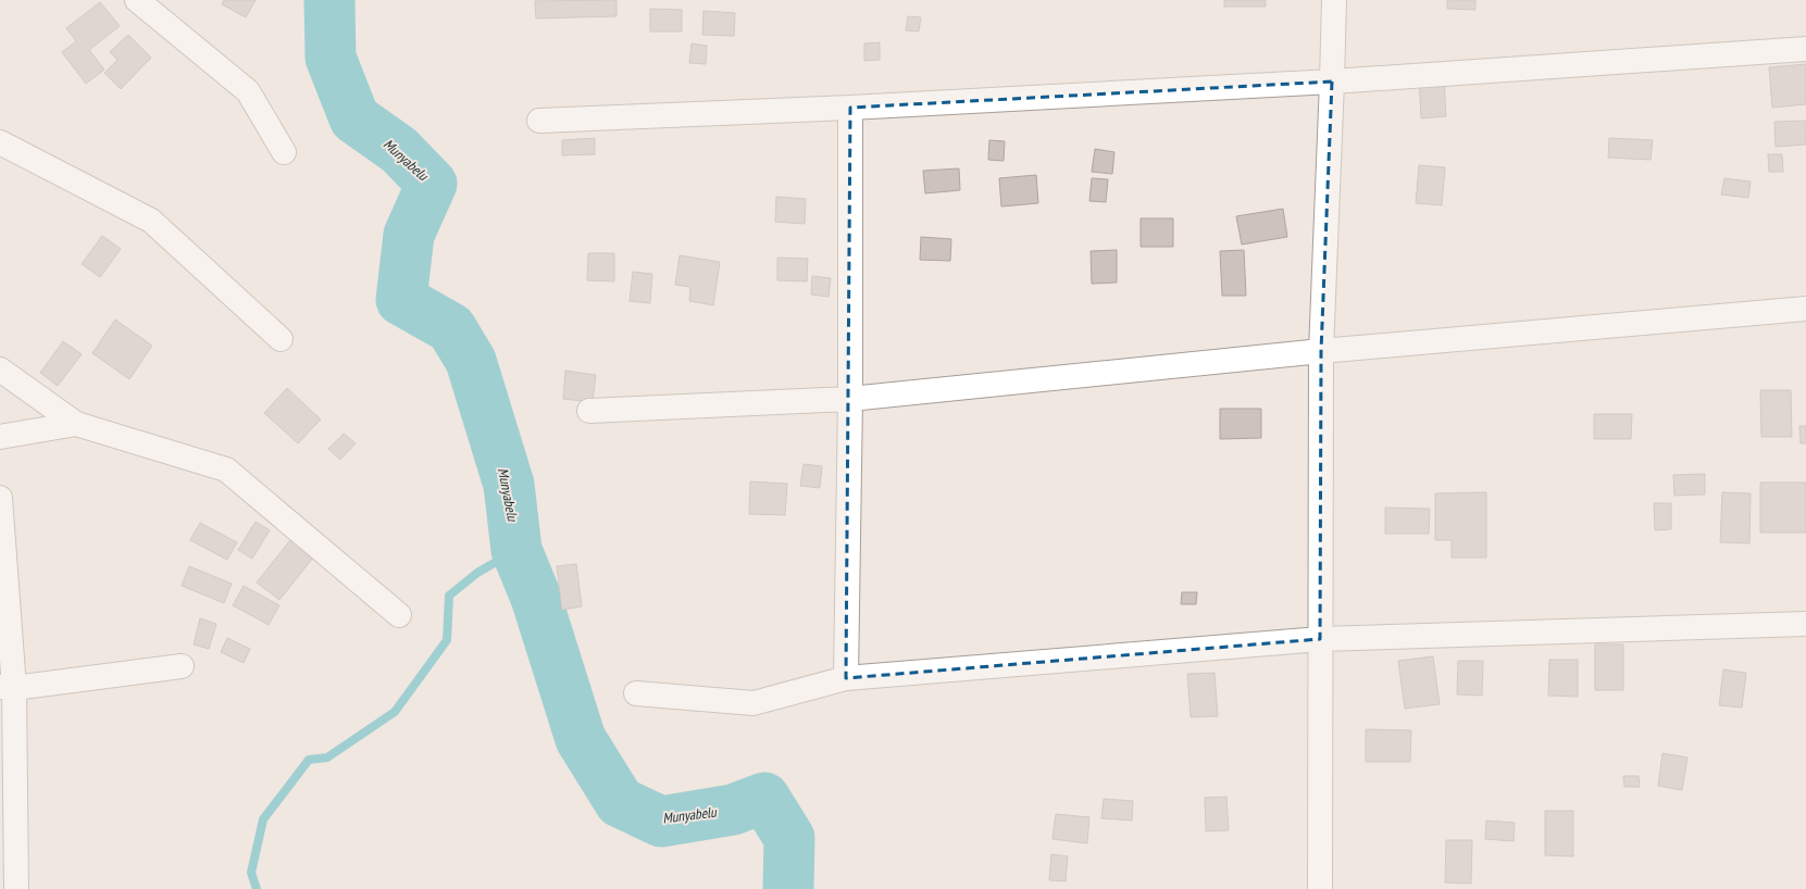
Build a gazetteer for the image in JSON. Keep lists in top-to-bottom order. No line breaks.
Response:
{"water":["Munyabelu"]}
